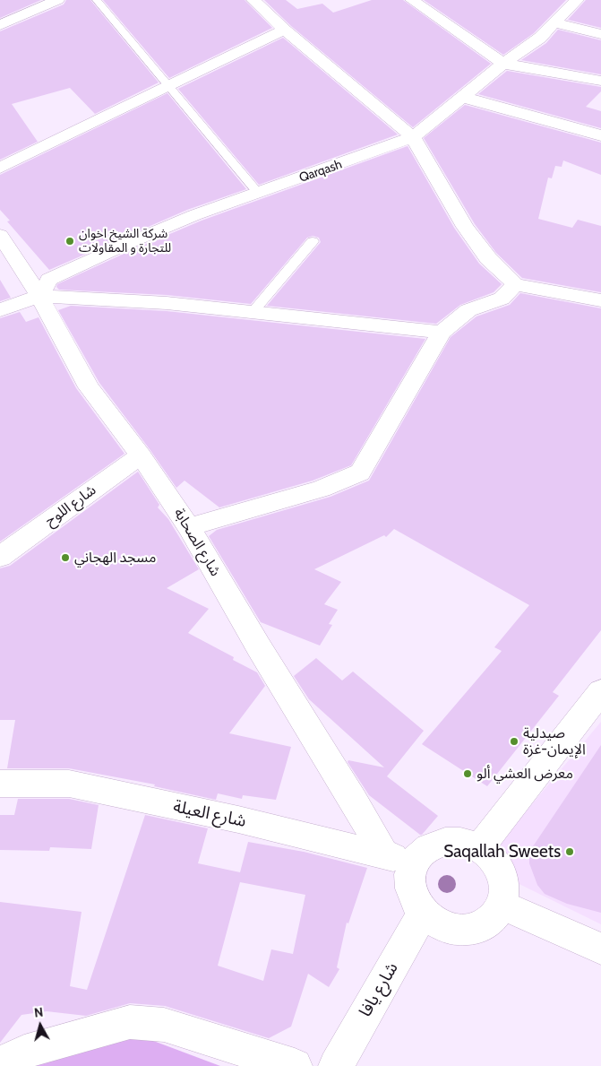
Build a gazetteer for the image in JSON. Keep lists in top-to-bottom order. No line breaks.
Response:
{"streets":{"street":["Qarqash","شارع اللوح","شارع الصحابة","شارع العيلة","شارع يافا"]},"crossings":[["Qarqash","شارع الصحابة"],["شارع اللوح","شارع الصحابة"],["شارع الصحابة","شارع العيلة"],["شارع العيلة","شارع يافا"]],"places":["شركة الشيخ اخوان للتجارة و المقاولات","مسجد الهجاني","صيدلية الإيمان-غزة","معرض العشي ألو","Saqallah Sweets"],"north":"top"}
